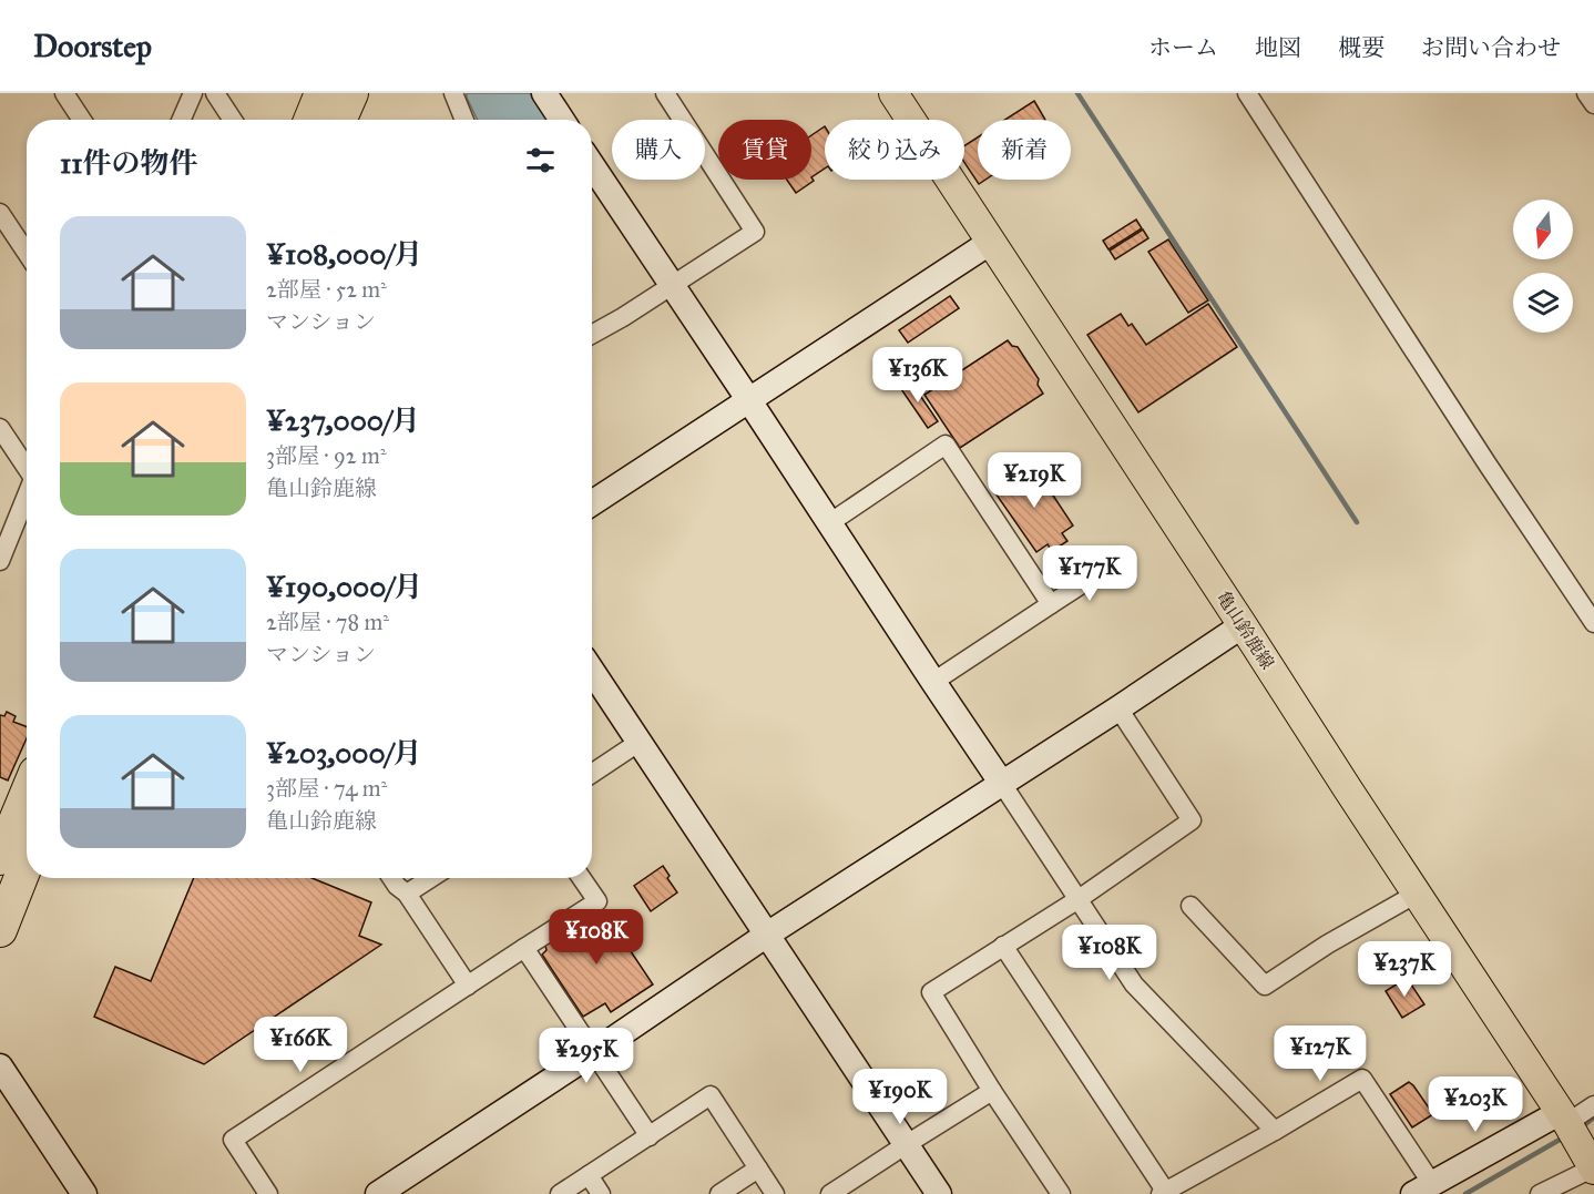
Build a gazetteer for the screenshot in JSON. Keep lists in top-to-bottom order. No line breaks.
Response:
{"streets":{"main road":["亀山鈴鹿線"]},"north":"bottom","page":{"header":"Doorstep","nav":["ホーム","地図","概要","お問い合わせ"],"chip":["購入","賃貸","絞り込み","新着"],"heading":"11件の物件","list":[{"name":"¥108,000/月","note":"2部屋 · 52 m² · マンション"},{"name":"¥237,000/月","note":"3部屋 · 92 m² · 亀山鈴鹿線"},{"name":"¥190,000/月","note":"2部屋 · 78 m² · マンション"},{"name":"¥203,000/月","note":"3部屋 · 74 m² · 亀山鈴鹿線"}],"price":["¥136K","¥219K","¥177K","¥108K","¥108K","¥237K","¥166K","¥127K","¥295K","¥190K","¥203K"]}}
